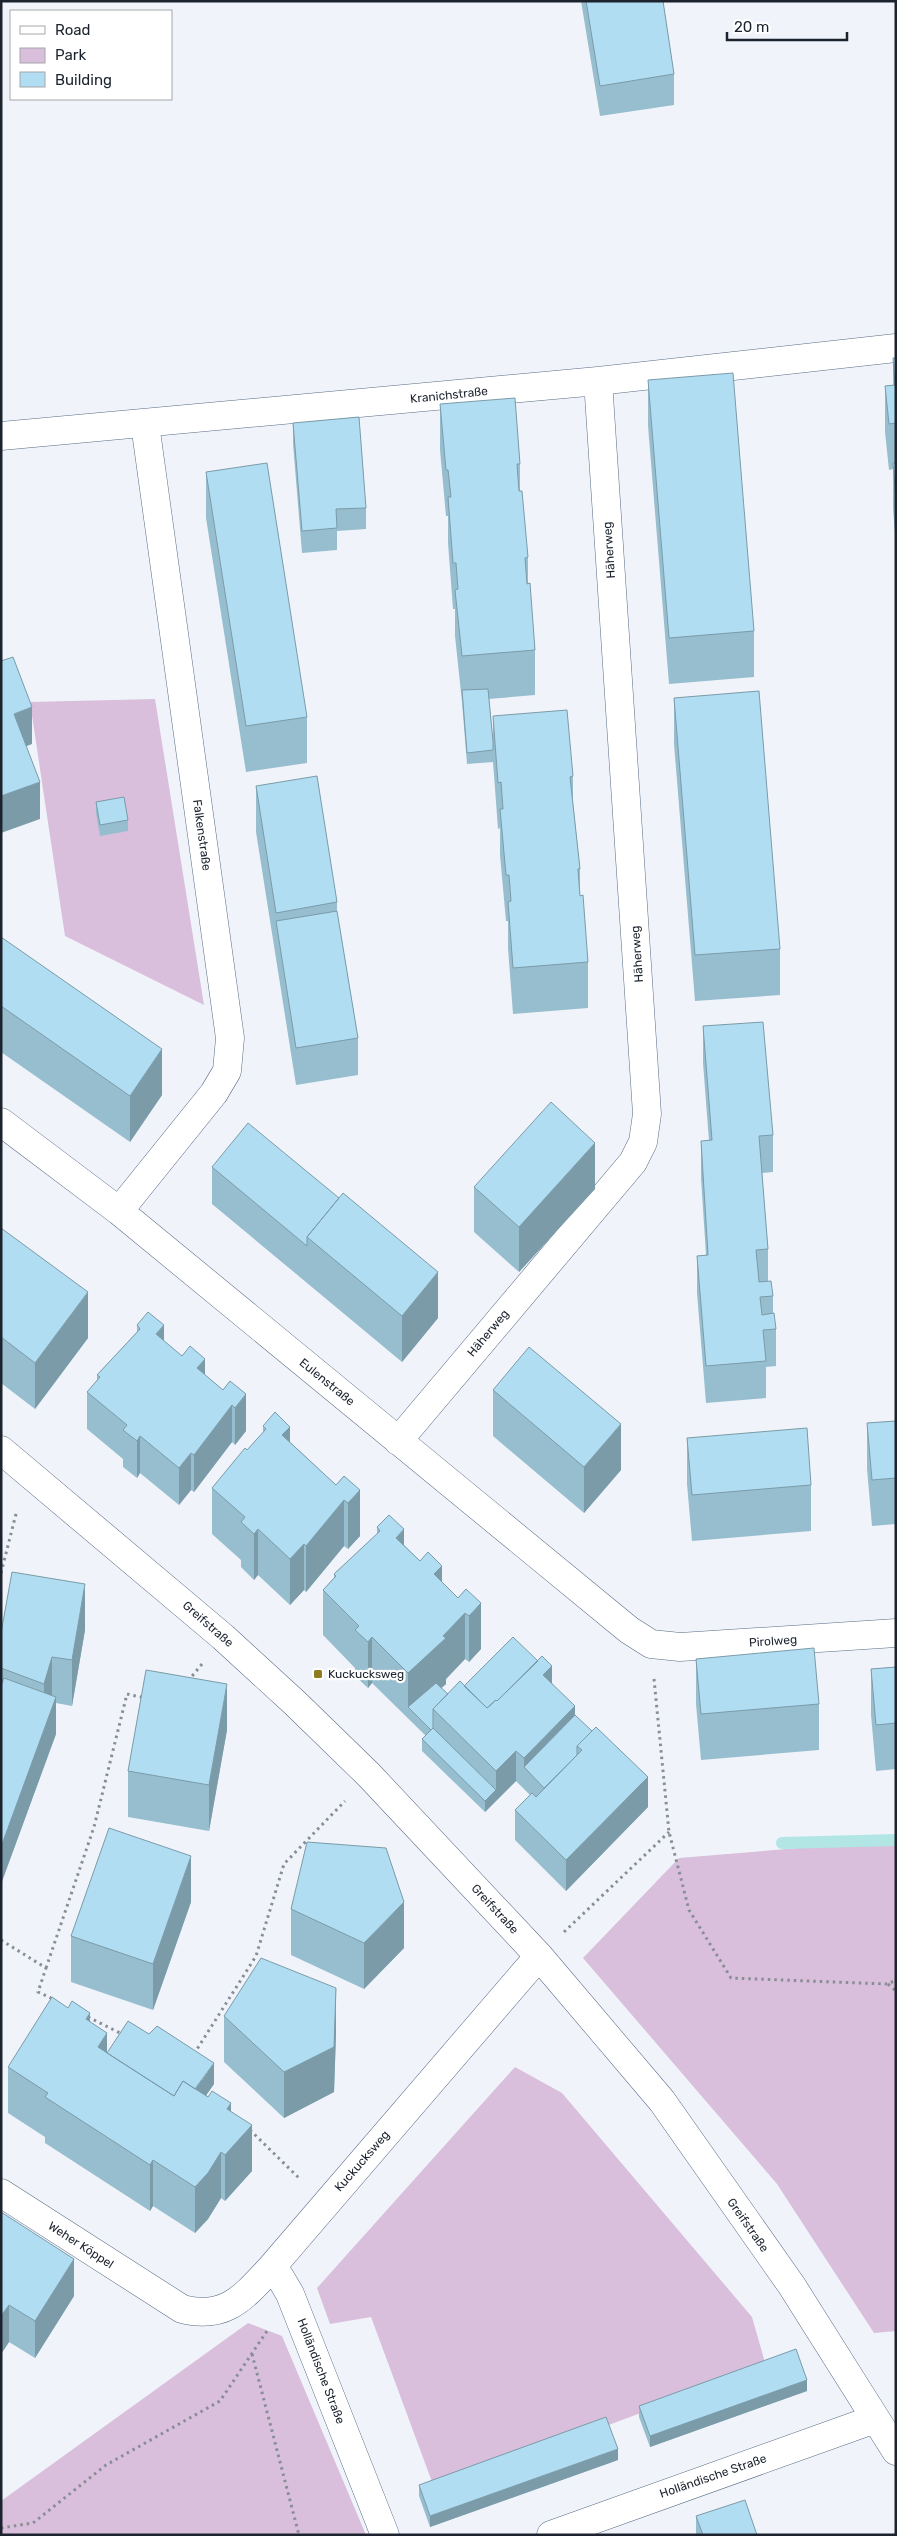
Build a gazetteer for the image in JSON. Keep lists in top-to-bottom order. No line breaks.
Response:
{"streets":{"street":["Kranichstraße","Häherweg","Falkenstraße","Eulenstraße","Greifstraße","Pirolweg","Kuckucksweg","Weher Köppel","Holländische Straße"]},"crossings":[["Kranichstraße","Häherweg"],["Kranichstraße","Falkenstraße"],["Häherweg","Eulenstraße"],["Falkenstraße","Eulenstraße"],["Eulenstraße","Pirolweg"],["Greifstraße","Kuckucksweg"],["Greifstraße","Holländische Straße"],["Kuckucksweg","Weher Köppel"],["Kuckucksweg","Holländische Straße"]],"places":{"transit":["Kuckucksweg"]},"legend":["Road","Park","Building"],"scale_bar":"20 m"}
